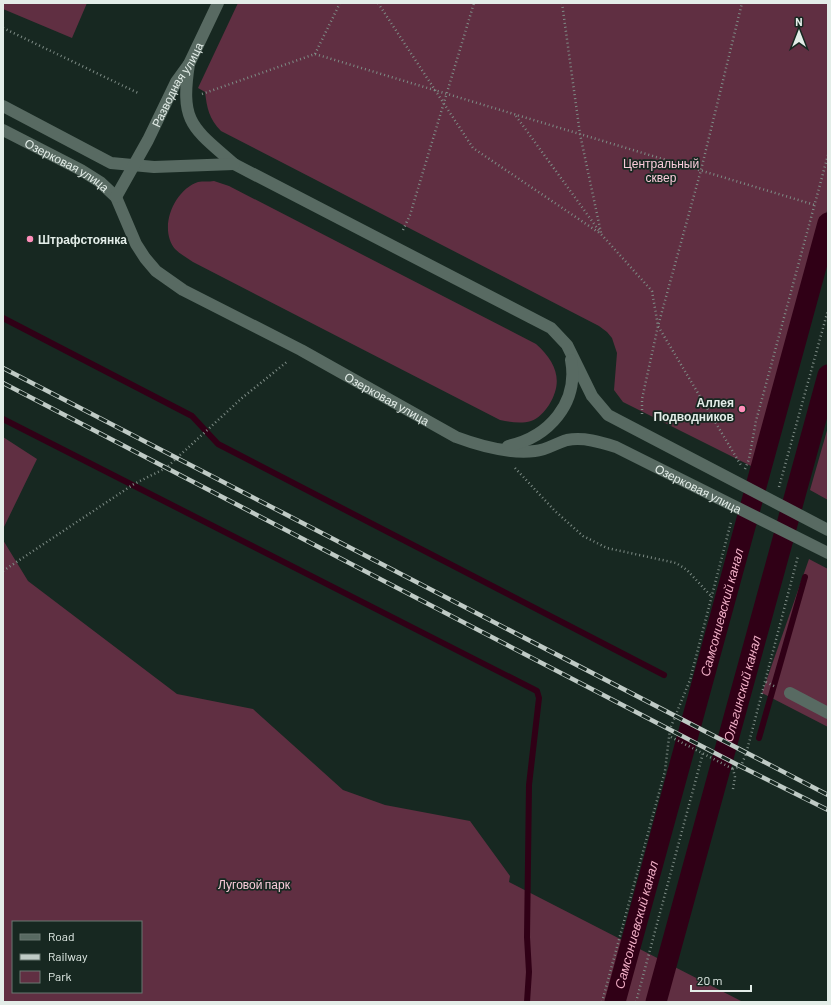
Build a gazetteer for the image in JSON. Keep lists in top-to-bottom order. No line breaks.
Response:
{"streets":{"street":["Разводная улица","Озерковая улица"]},"crossings":[["Разводная улица","Озерковая улица"]],"water":["Самсониевский канал","Ольгинский канал"],"parks":["Центральный сквер","Луговой парк"],"places":["Штрафстоянка","Аллея Подводников"],"legend":["Road","Railway","Park"],"scale_bar":"20 m","north":"top"}
